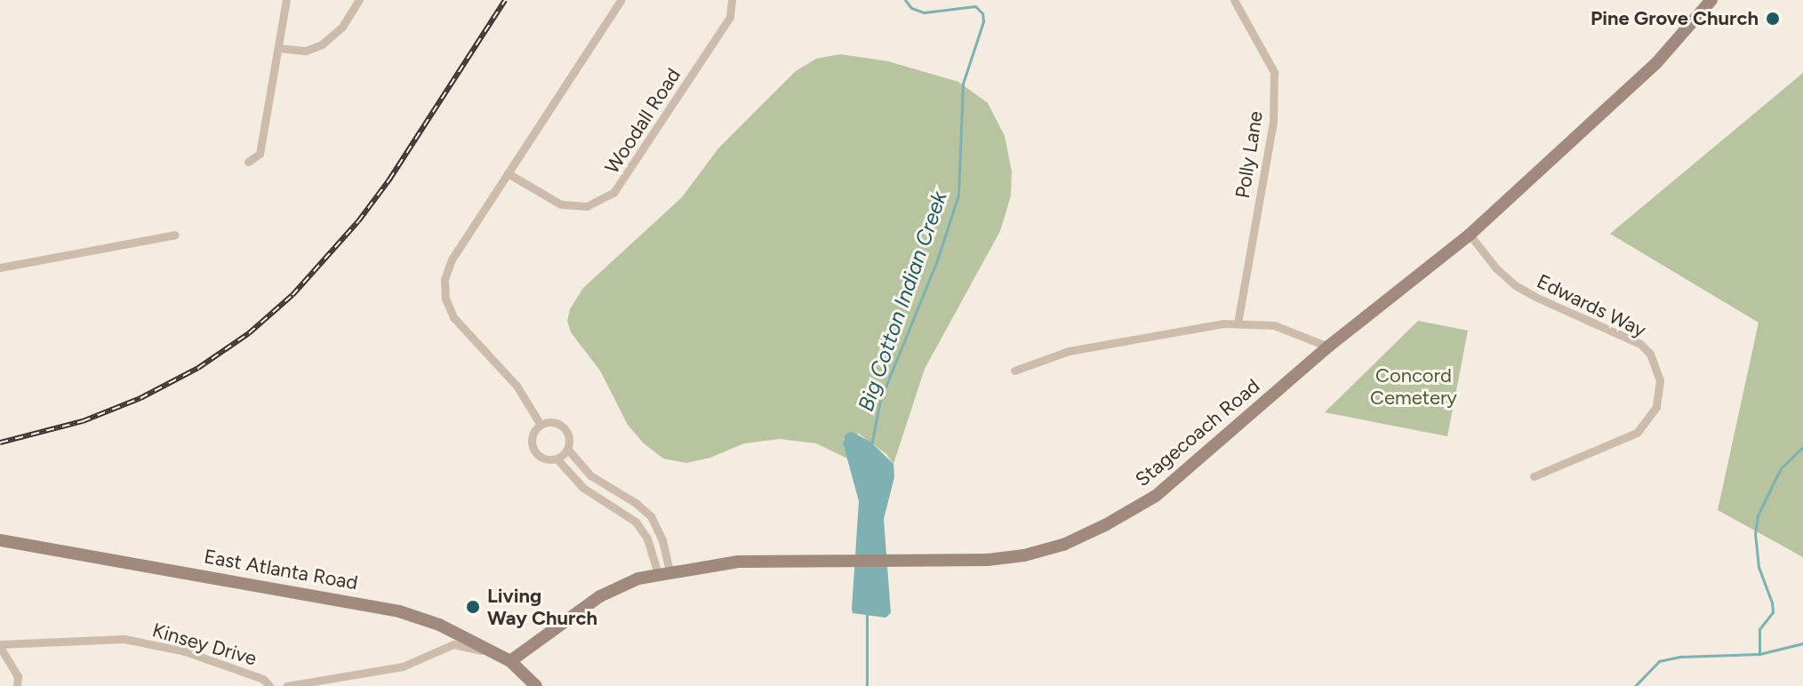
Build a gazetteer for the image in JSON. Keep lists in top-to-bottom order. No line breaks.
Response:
{"streets":{"street":["Woodall Road","Polly Lane","Edwards Way","Stagecoach Road","East Atlanta Road","Kinsey Drive"]},"crossings":[["Edwards Way","Stagecoach Road"],["Stagecoach Road","East Atlanta Road"]],"water":["Big Cotton Indian Creek"],"parks":["Concord Cemetery"],"places":["Pine Grove Church","Living Way Church"]}
